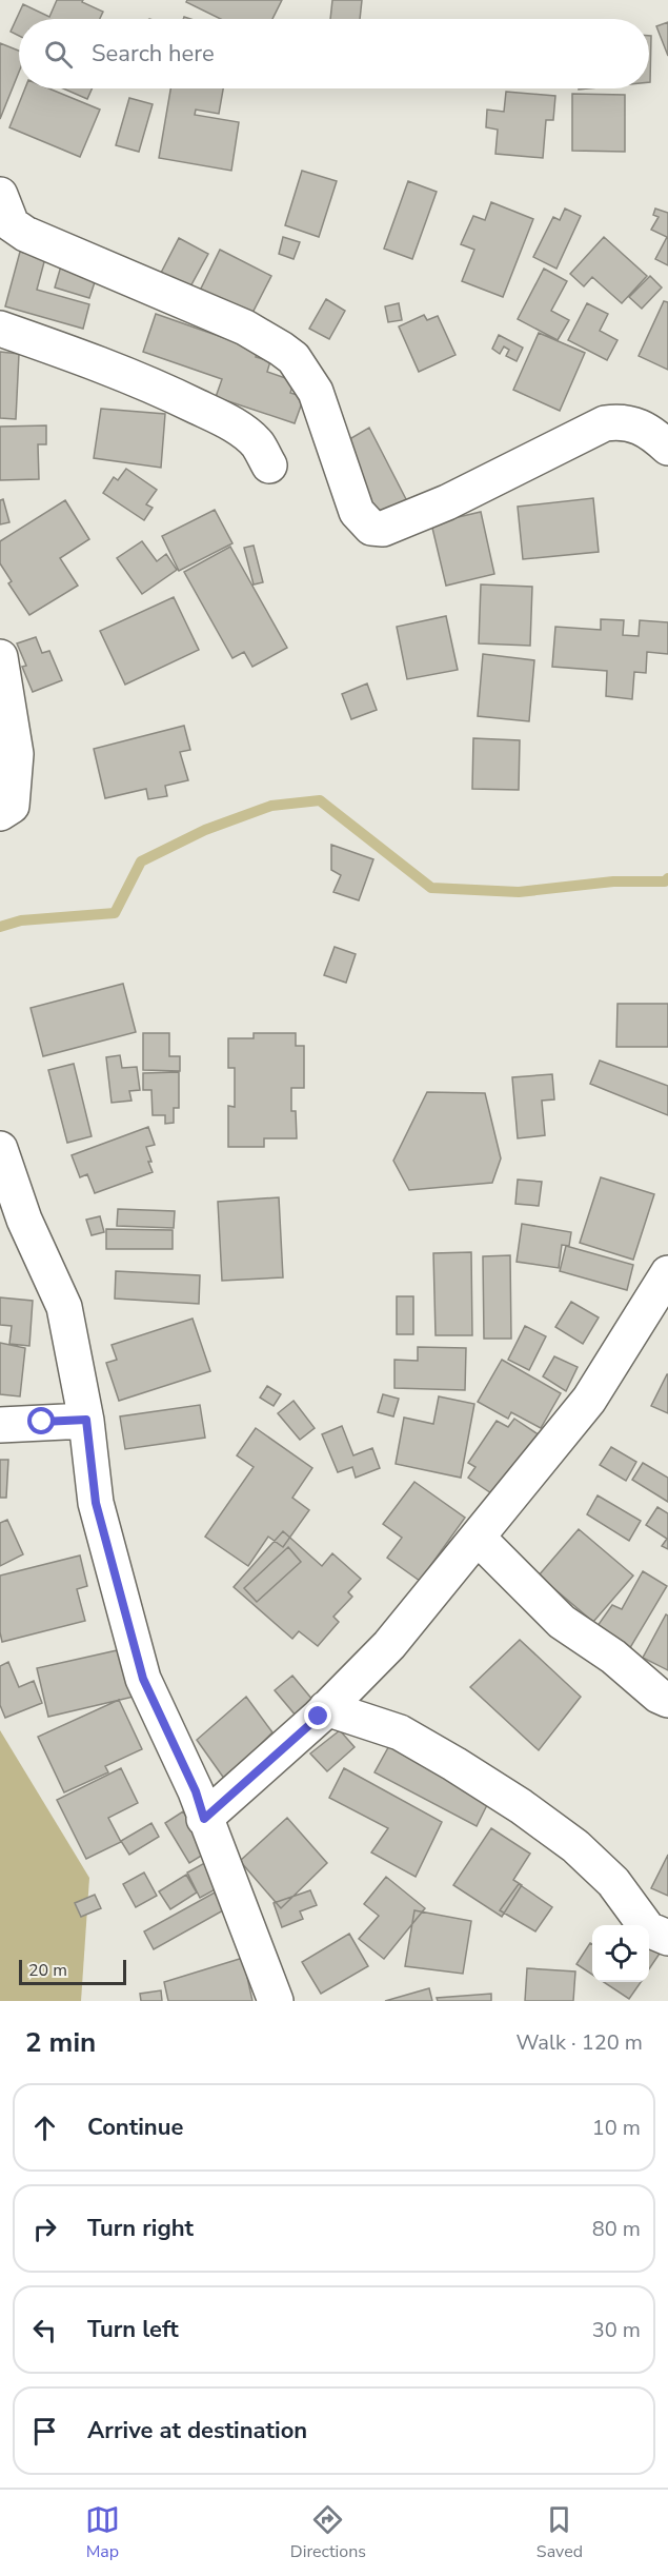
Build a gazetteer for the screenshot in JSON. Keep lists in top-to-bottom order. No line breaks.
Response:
{"scale_bar":"20 m","page":{"search":"Search here","scale":"20 m","heading":["2 min","Walk · 120 m"],"list":[["Continue","10 m"],["Turn right","80 m"],["Turn left","30 m"],"Arrive at destination"],"nav":["Map","Directions","Saved"]}}
